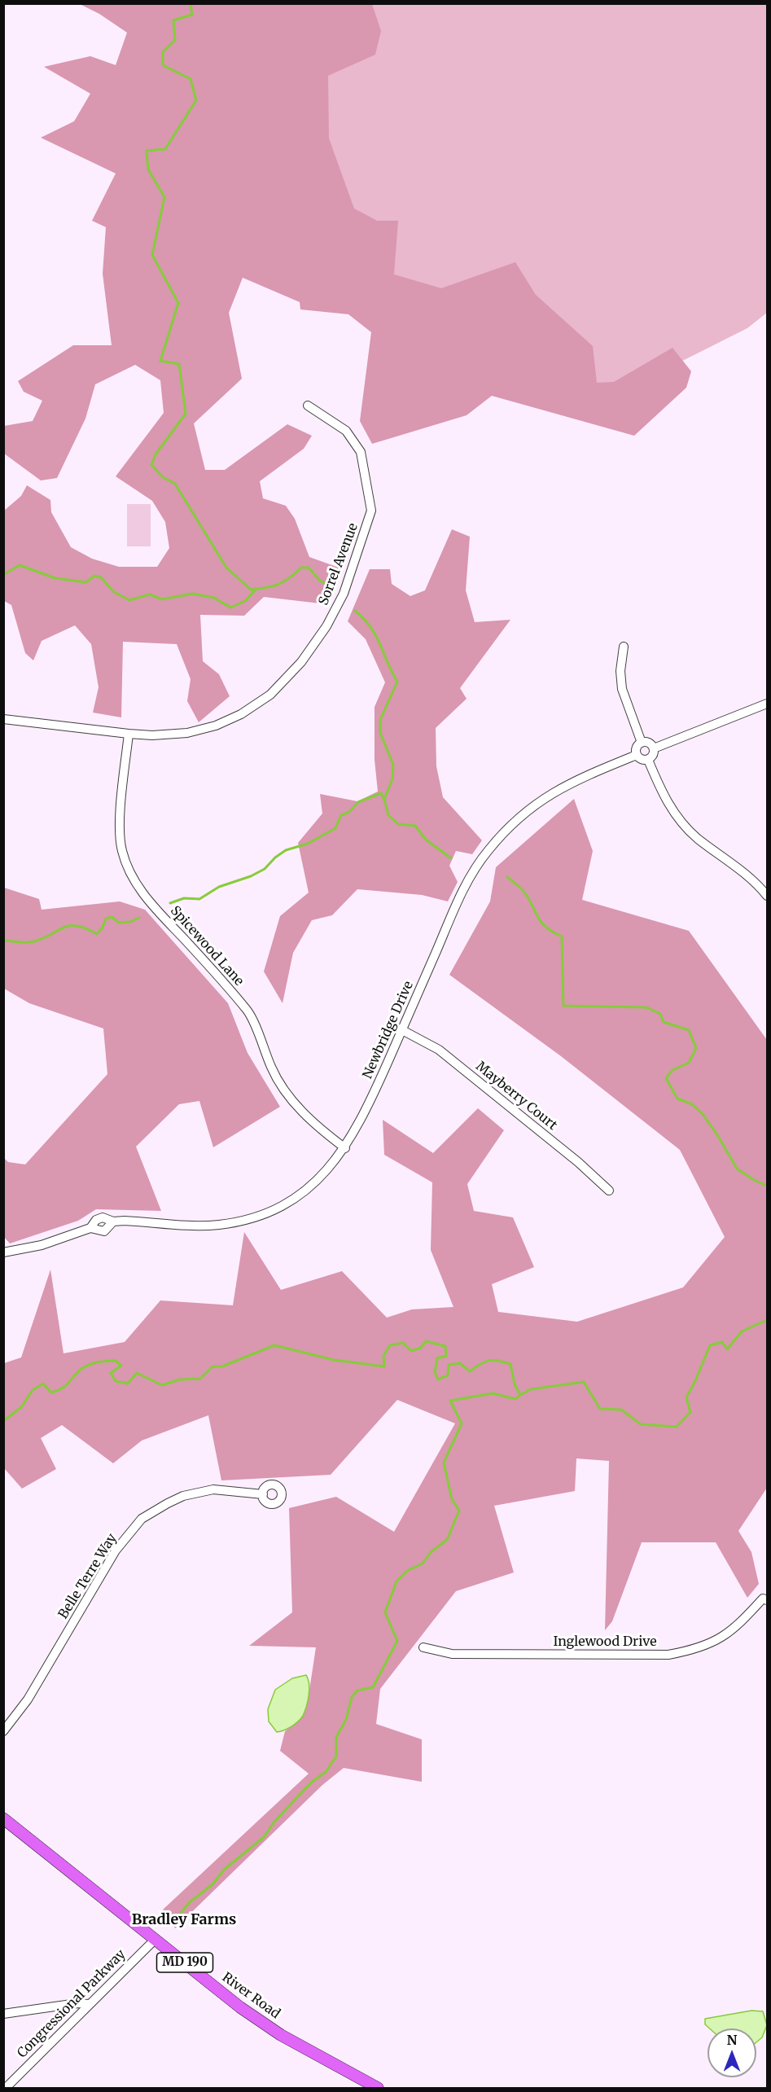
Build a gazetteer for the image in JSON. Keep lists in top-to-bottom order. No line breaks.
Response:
{"streets":{"main road":["MD 190","River Road"],"street":["Sorrel Avenue","Spicewood Lane","Newbridge Drive","Mayberry Court","Belle Terre Way","Inglewood Drive","Congressional Parkway"]},"crossings":[["Sorrel Avenue","Spicewood Lane"],["Spicewood Lane","Newbridge Drive"],["Newbridge Drive","Mayberry Court"],["River Road","Congressional Parkway"]],"districts":["Bradley Farms"],"north":"top"}
